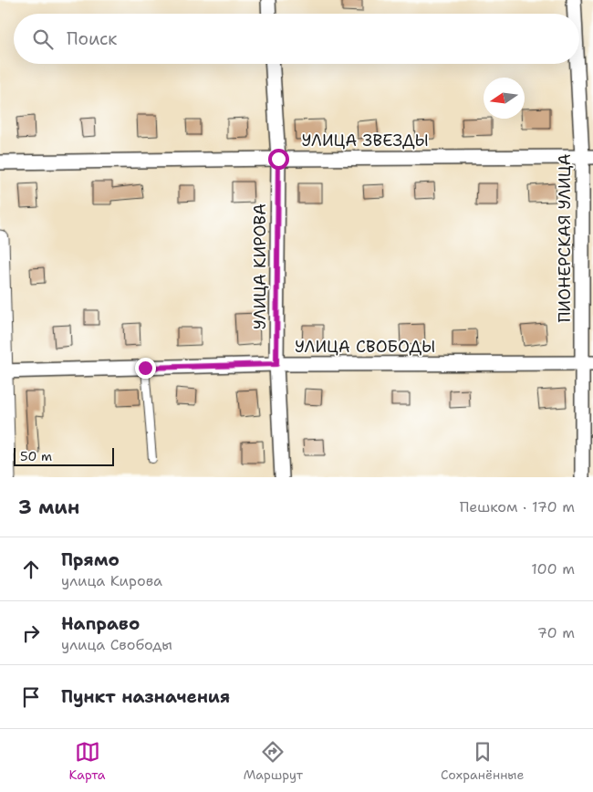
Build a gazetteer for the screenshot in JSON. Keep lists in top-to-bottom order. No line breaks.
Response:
{"streets":{"street":["УЛИЦА ЗВЕЗДЫ","ПИОНЕРСКАЯ УЛИЦА","УЛИЦА КИРОВА","УЛИЦА СВОБОДЫ"]},"crossings":[["УЛИЦА ЗВЕЗДЫ","ПИОНЕРСКАЯ УЛИЦА"],["УЛИЦА ЗВЕЗДЫ","УЛИЦА КИРОВА"],["ПИОНЕРСКАЯ УЛИЦА","УЛИЦА СВОБОДЫ"],["УЛИЦА КИРОВА","УЛИЦА СВОБОДЫ"]],"scale_bar":"50 m","north":"left","page":{"search":"Поиск","scale":"50 m","heading":["3 мин","Пешком · 170 m"],"list":[["Прямо","улица Кирова","100 m"],["Направо","улица Свободы","70 m"],"Пункт назначения"],"nav":["Карта","Маршрут","Сохранённые"]}}
